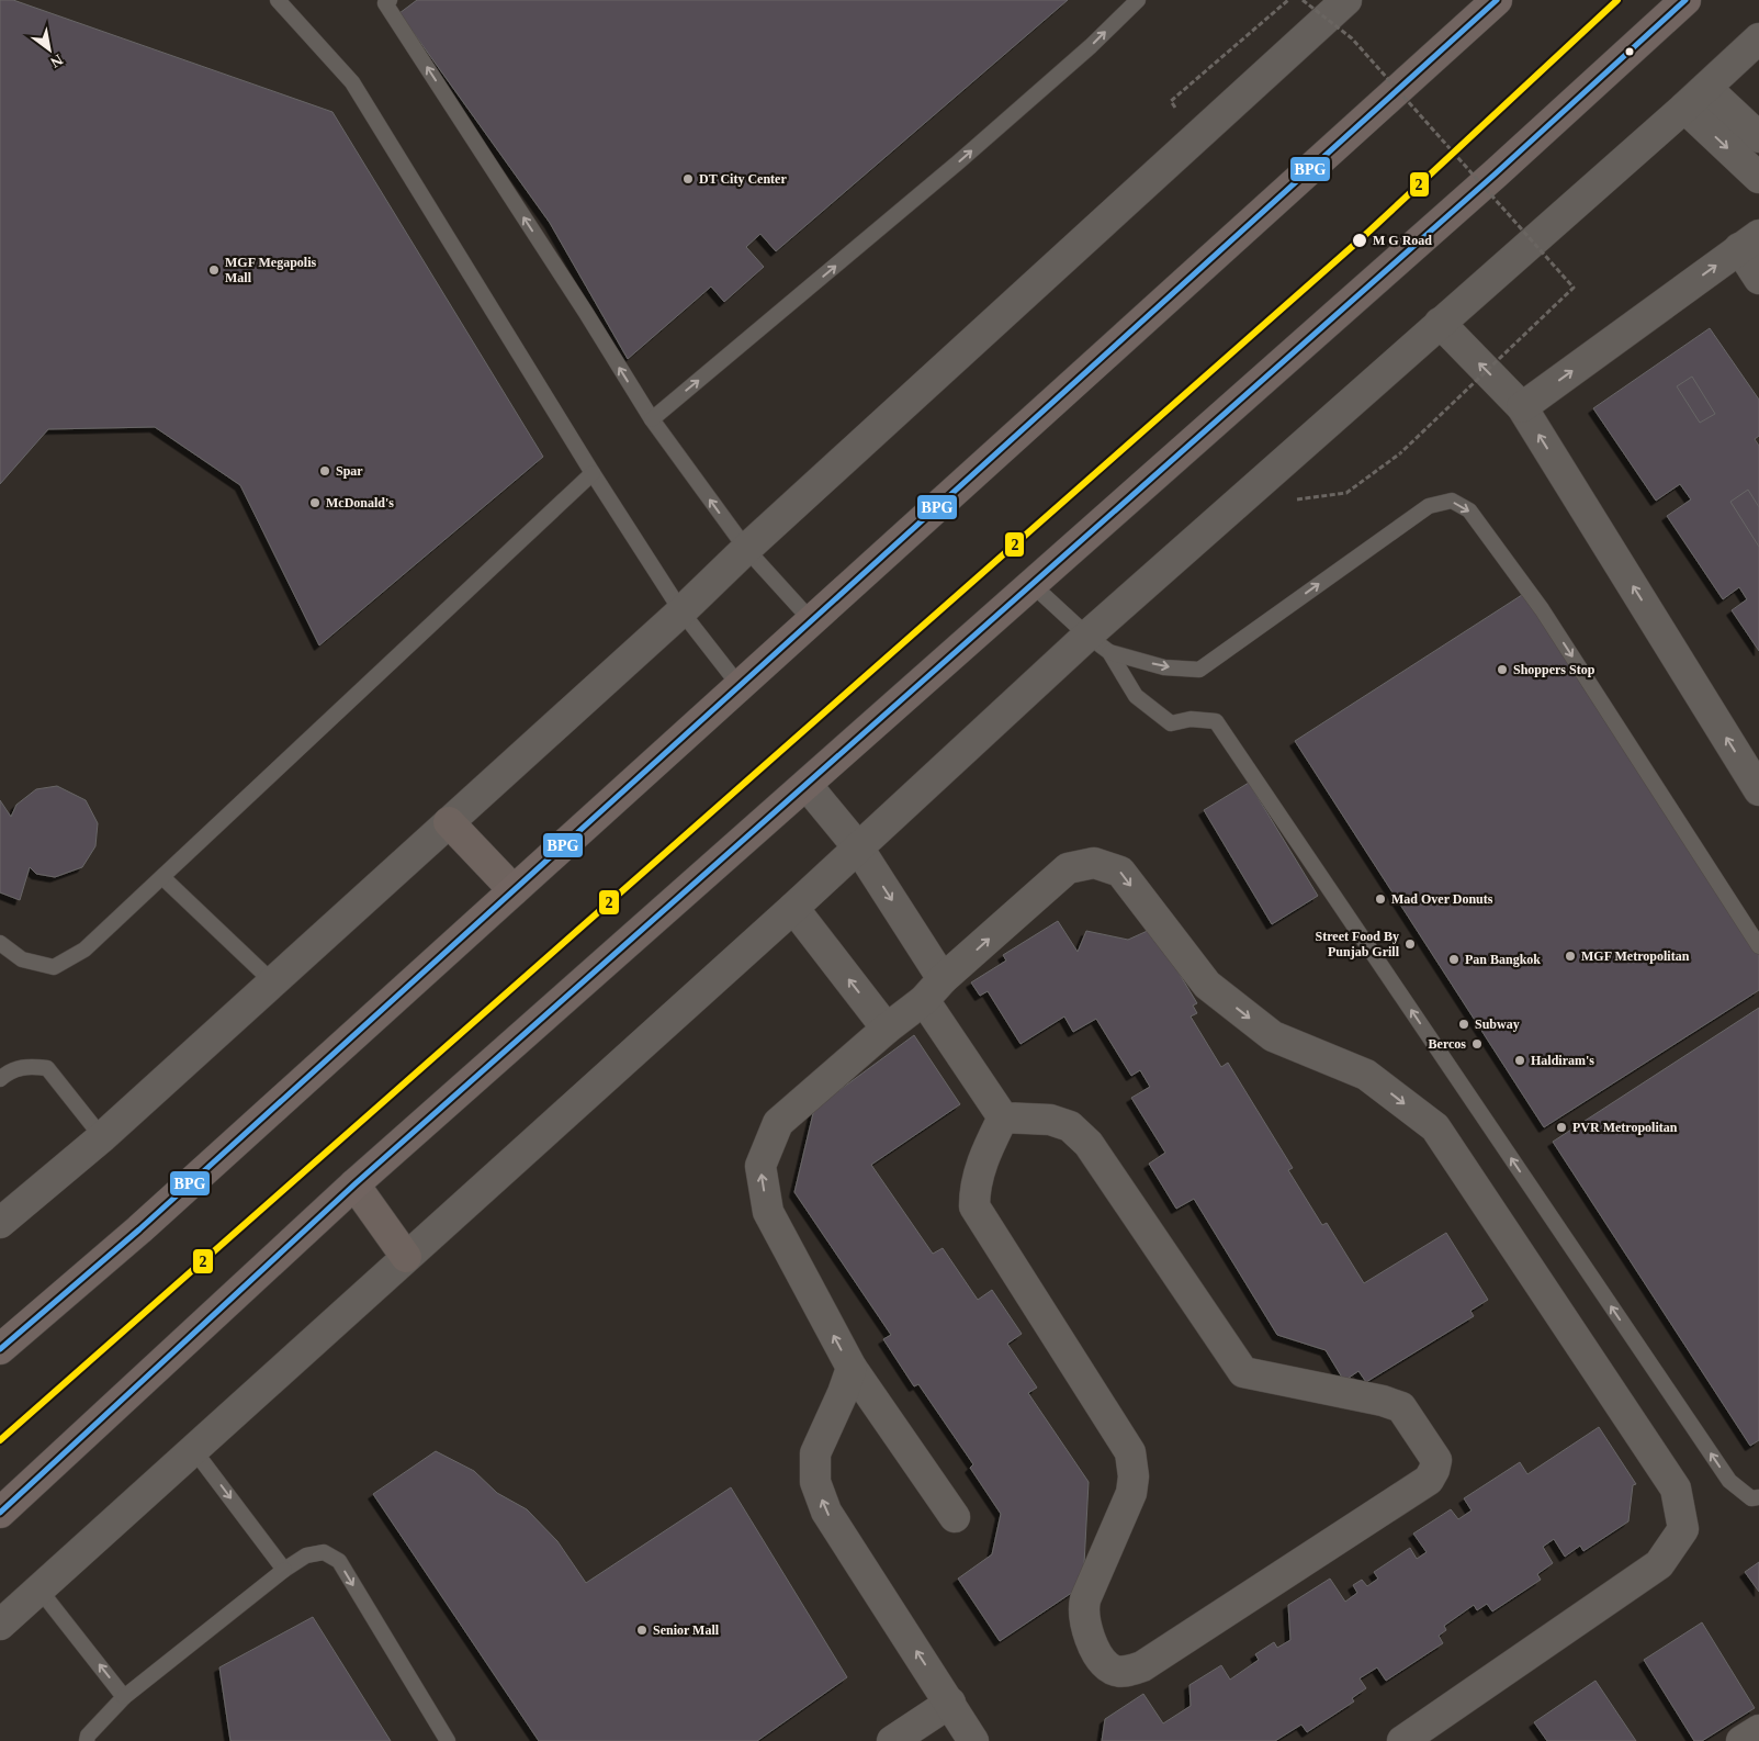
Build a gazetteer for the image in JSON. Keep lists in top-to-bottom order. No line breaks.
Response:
{"places":["DT City Center","M G Road","MGF Megapolis Mall","Spar","McDonald's","Shoppers Stop","Mad Over Donuts","Street Food By Punjab Grill","MGF Metropolitan","Pan Bangkok","Subway","Bercos","Haldiram's","PVR Metropolitan","Senior Mall"],"lines":["transit line 2","transit line BPG"],"north":"bottom right"}
